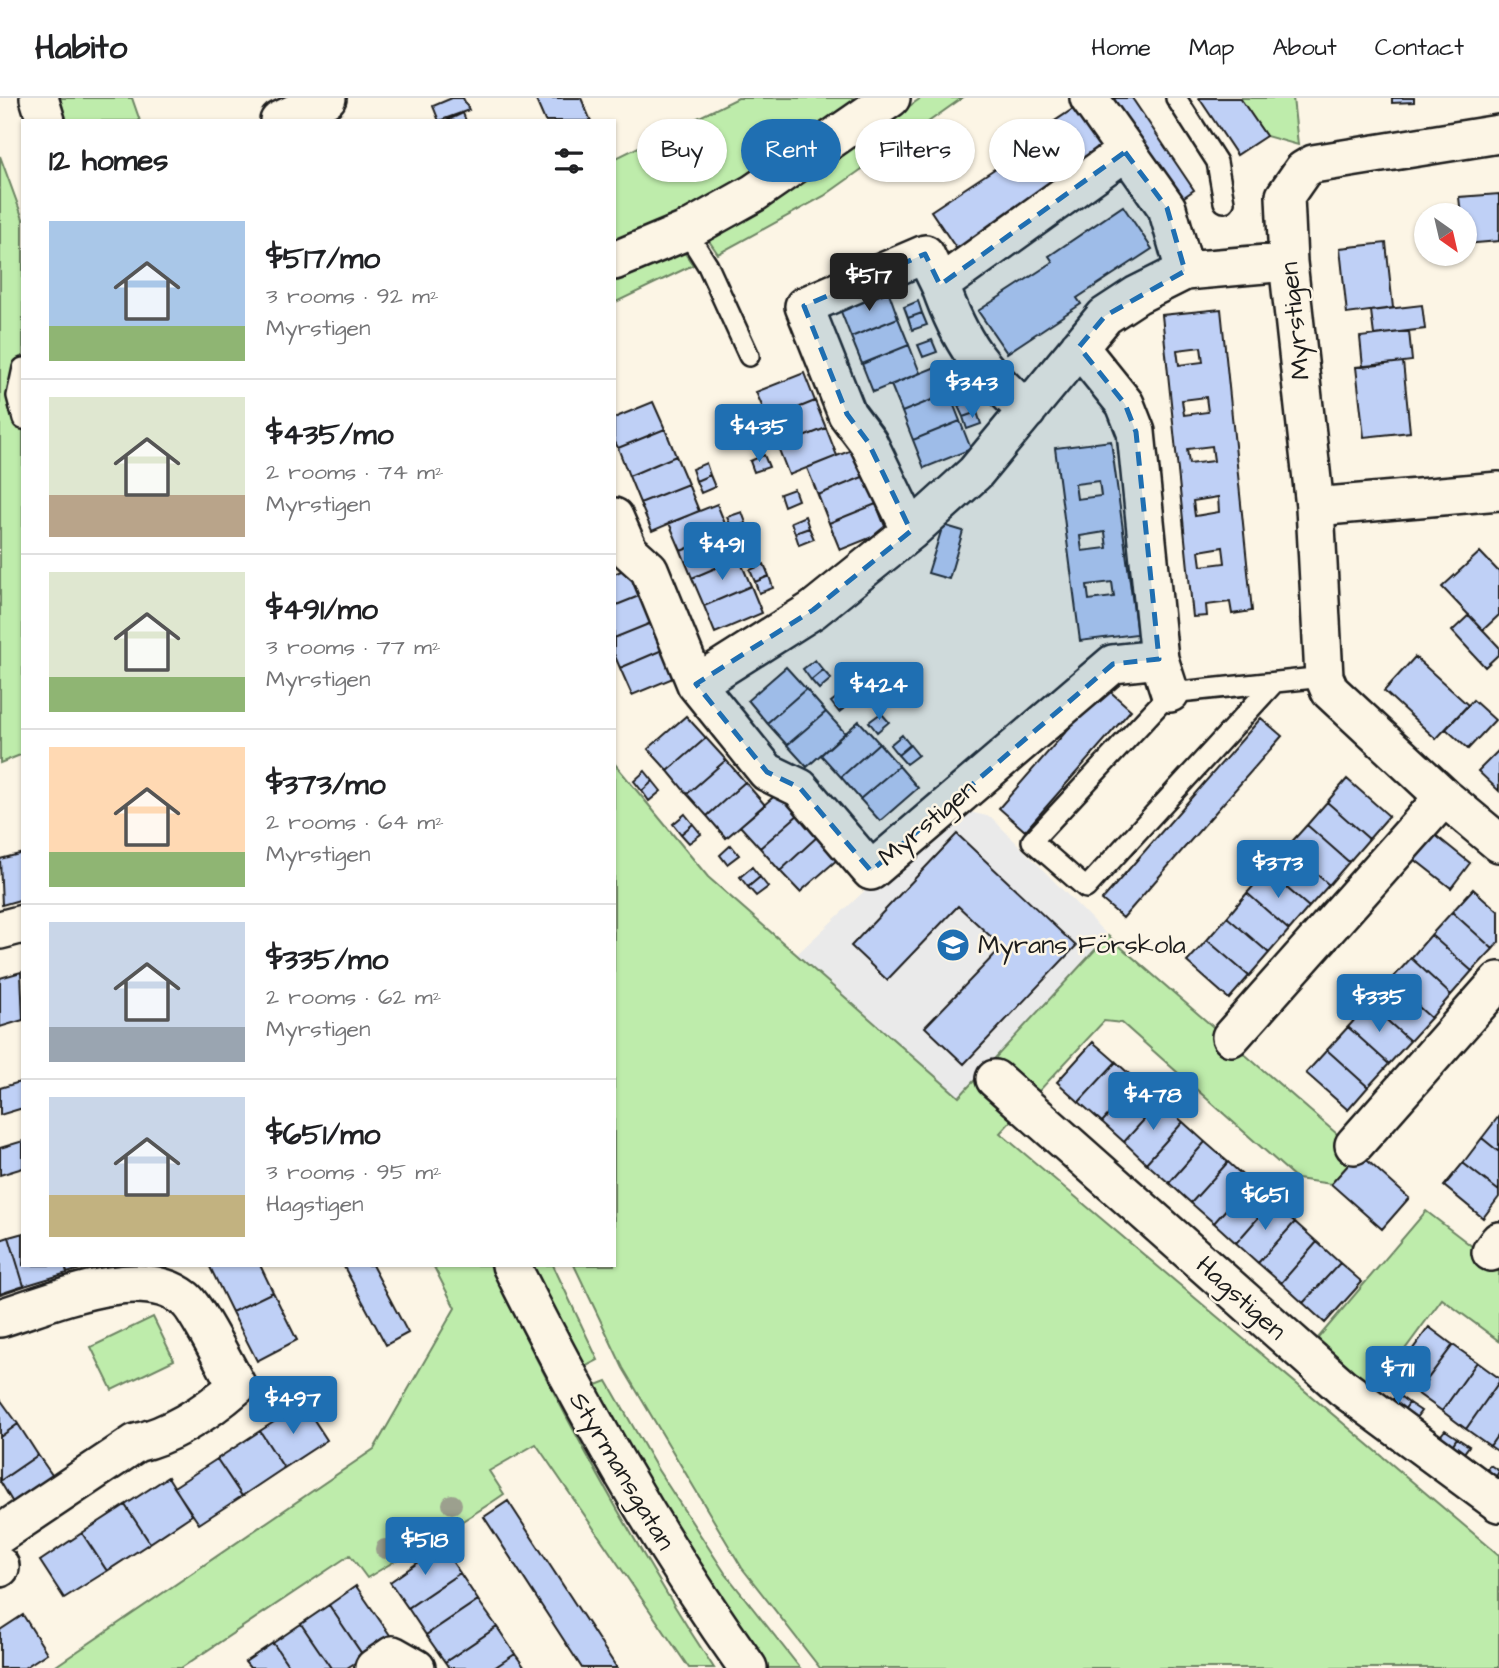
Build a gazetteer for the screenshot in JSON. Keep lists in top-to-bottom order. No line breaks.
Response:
{"streets":{"street":["Myrstigen","Hagstigen","Styrmansgatan"]},"places":{"school or university":["Myrans Förskola"]},"north":"bottom right","page":{"header":"Habito","nav":["Home","Map","About","Contact"],"chip":["Buy","Rent","Filters","New"],"heading":"12 homes","list":[{"name":"$517/mo","note":"3 rooms · 92 m² · Myrstigen"},{"name":"$435/mo","note":"2 rooms · 74 m² · Myrstigen"},{"name":"$491/mo","note":"3 rooms · 77 m² · Myrstigen"},{"name":"$373/mo","note":"2 rooms · 64 m² · Myrstigen"},{"name":"$335/mo","note":"2 rooms · 62 m² · Myrstigen"},{"name":"$651/mo","note":"3 rooms · 95 m² · Hagstigen"}],"price":["$517","$343","$435","$491","$424","$373","$335","$478","$651","$711","$497","$518"]}}
